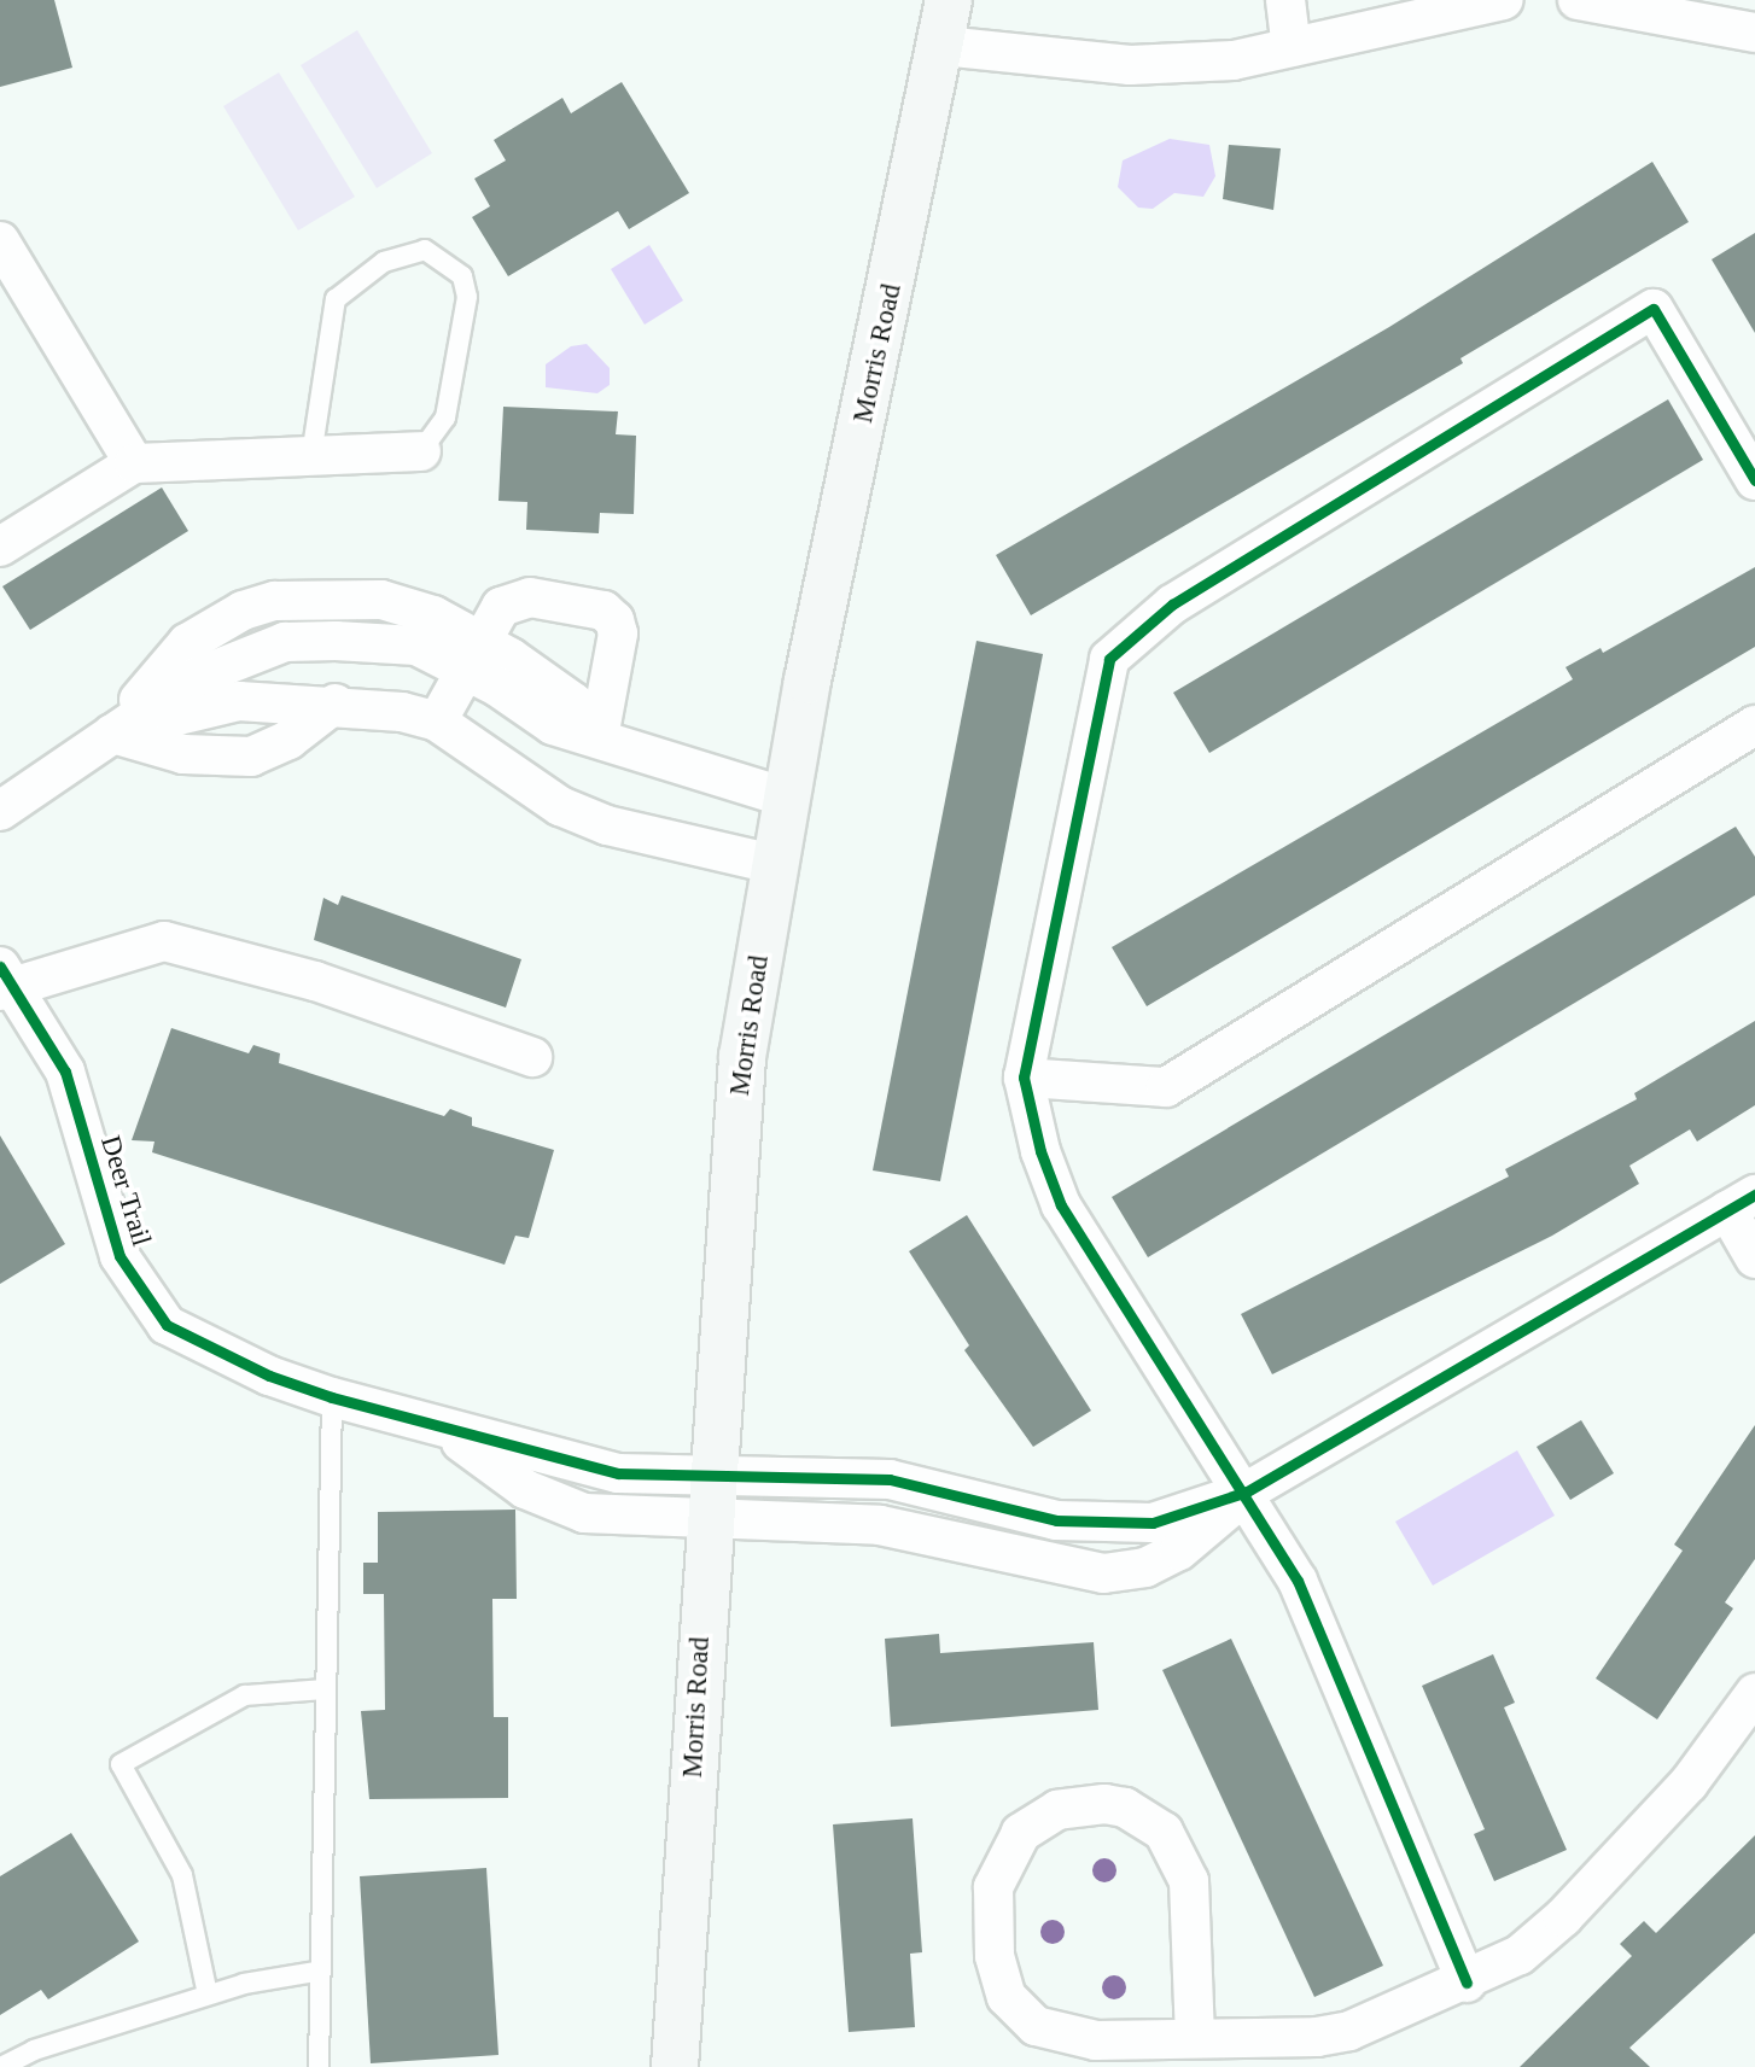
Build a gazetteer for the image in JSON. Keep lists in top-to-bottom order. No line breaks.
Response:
{"streets":{"street":["Morris Road","Deer Trail"]},"crossings":[["Morris Road","Deer Trail"]]}
